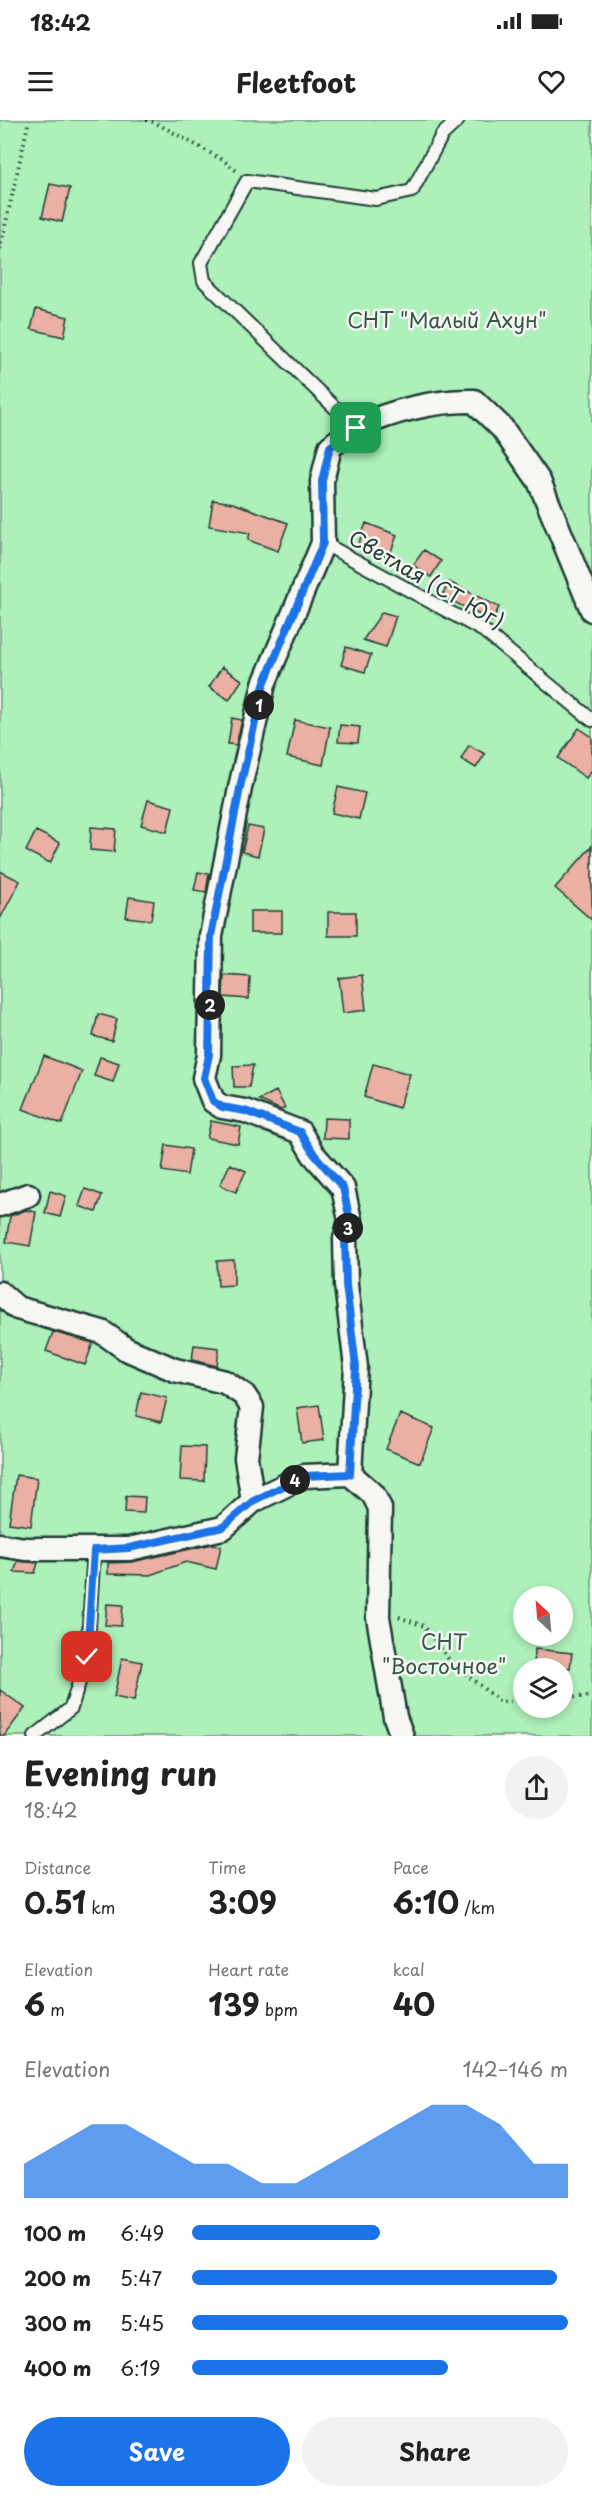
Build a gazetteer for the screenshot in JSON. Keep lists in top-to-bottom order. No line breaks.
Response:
{"streets":{"lane":["Светлая (СТ Юг)"]},"parks":["СНТ \"Малый Ахун\"","СНТ \"Восточное\""],"north":"top left","page":{"status":"18:42","header":"Fleetfoot","pins":["1","2","3","4"],"heading":["Evening run","18:42"],"stats":[["Distance","0.51 km"],["Time","3:09"],["Pace","6:10 /km"],["Elevation","6 m"],["Heart rate","139 bpm"],["kcal","40"]],"chart":["Elevation","142–146 m"],"list":[{"name":"100 m","note":"6:49"},{"name":"200 m","note":"5:47"},{"name":"300 m","note":"5:45"},{"name":"400 m","note":"6:19"}],"buttons":["Save","Share"]}}
